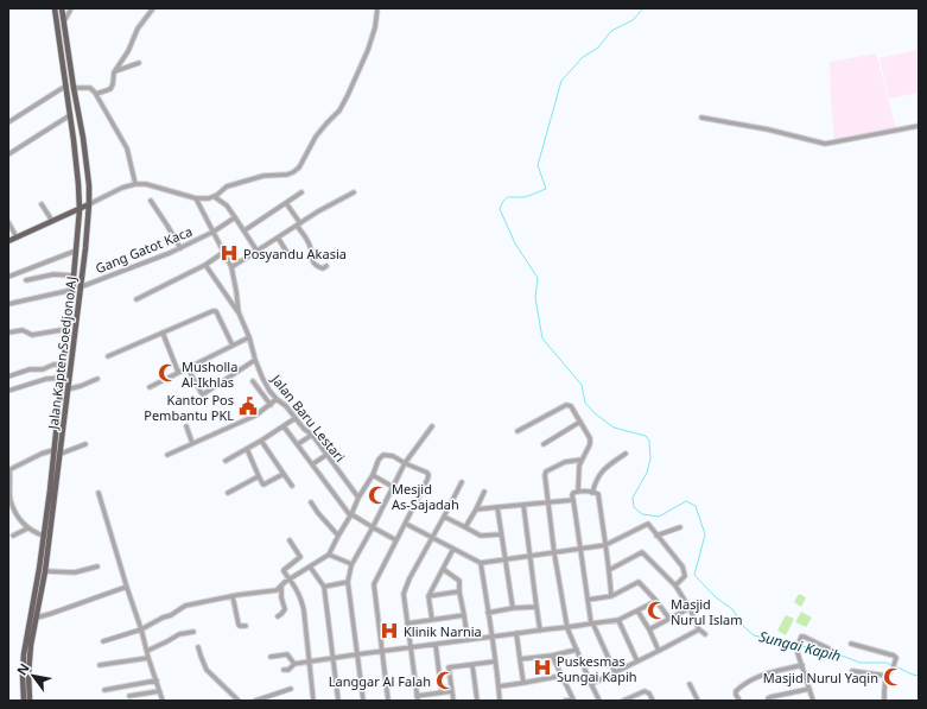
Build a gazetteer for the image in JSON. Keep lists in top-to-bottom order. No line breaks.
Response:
{"streets":{"main road":["Jalan Kapten Soedjono AJ"],"street":["Gang Gatot Kaca","Jalan Baru Lestari"]},"crossings":[["Gang Gatot Kaca","Jalan Kapten Soedjono AJ"],["Gang Gatot Kaca","Jalan Baru Lestari"]],"water":["Sungai Kapih"],"places":{"hospital":["Posyandu Akasia","Klinik Narnia","Puskesmas Sungai Kapih"],"mosque":["Musholla Al-Ikhlas","Mesjid As-Sajadah","Masjid Nurul Islam","Masjid Nurul Yaqin","Langgar Al Falah"],"public building":["Kantor Pos Pembantu PKL"]},"north":"top left"}
